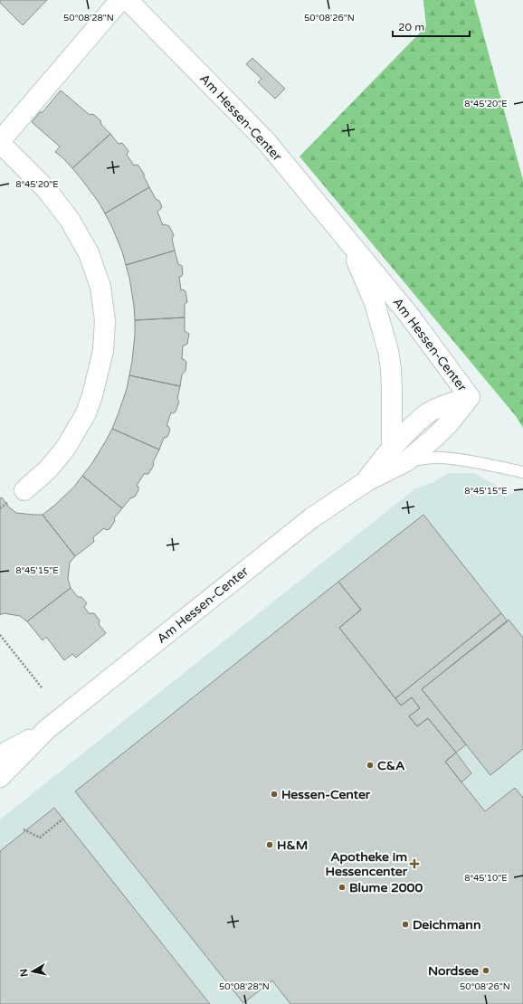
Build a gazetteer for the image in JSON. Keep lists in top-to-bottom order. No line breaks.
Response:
{"streets":{"street":["Am Hessen-Center"]},"places":{"other":["C&A","Hessen-Center","H&M","Blume 2000","Deichmann","Nordsee"],"health":["Apotheke im Hessencenter"]},"scale_bar":"20 m","north":"left","coordinates":["50°08'28\"N","50°08'26\"N","8°45'20\"E","8°45'15\"E","8°45'10\"E"]}
